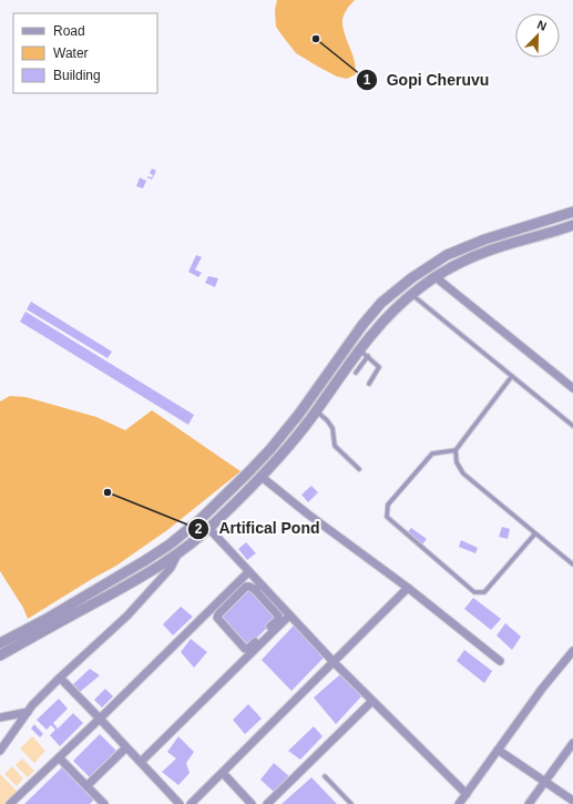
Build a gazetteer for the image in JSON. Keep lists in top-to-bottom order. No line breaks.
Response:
{"places":["Gopi Cheruvu","Artifical Pond"],"legend":["Road","Water","Building"],"north":"top right"}
